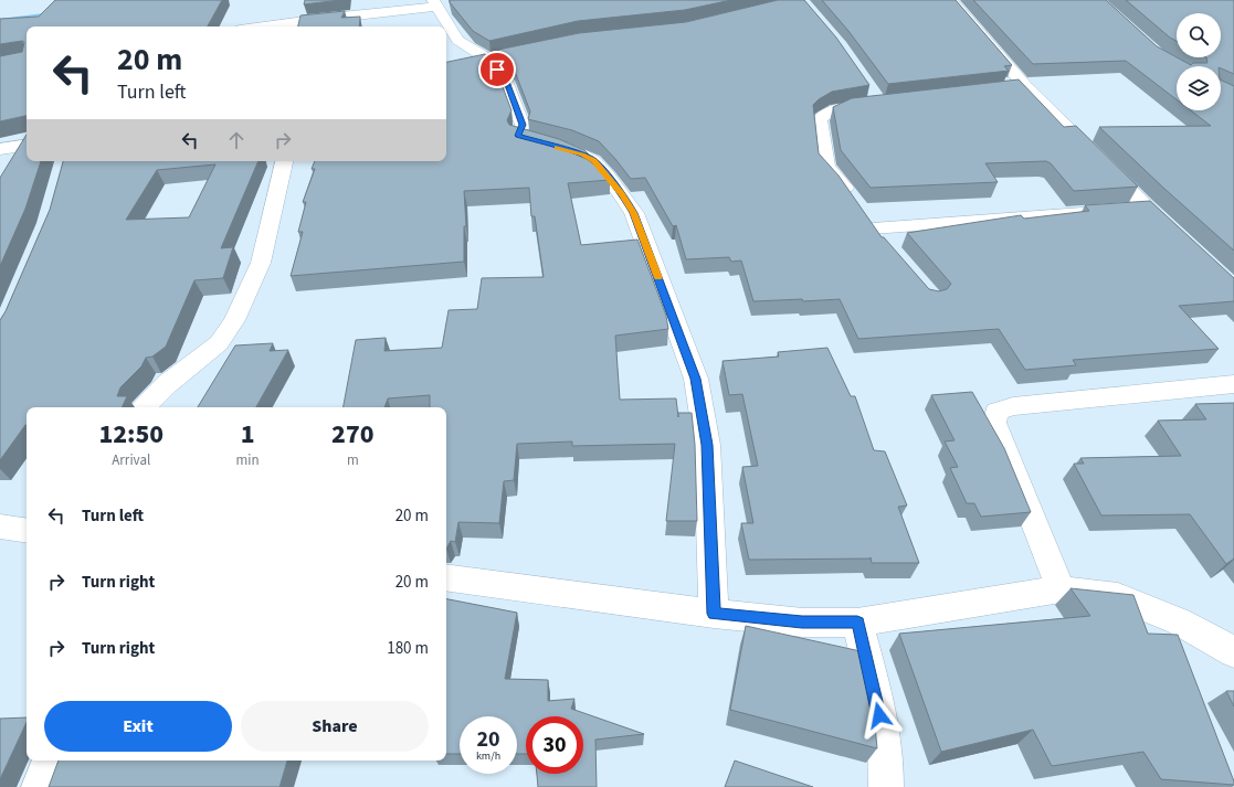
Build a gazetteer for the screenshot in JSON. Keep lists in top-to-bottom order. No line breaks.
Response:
{"page":{"turn":["20 m","Turn left"],"eta":["12:50","Arrival","1","min","270","m"],"list":[{"name":"Turn left","value":"20 m"},{"name":"Turn right","value":"20 m"},{"name":"Turn right","value":"180 m"}],"buttons":["Exit","Share"],"speed":"20 km/h","limit":"30"}}
